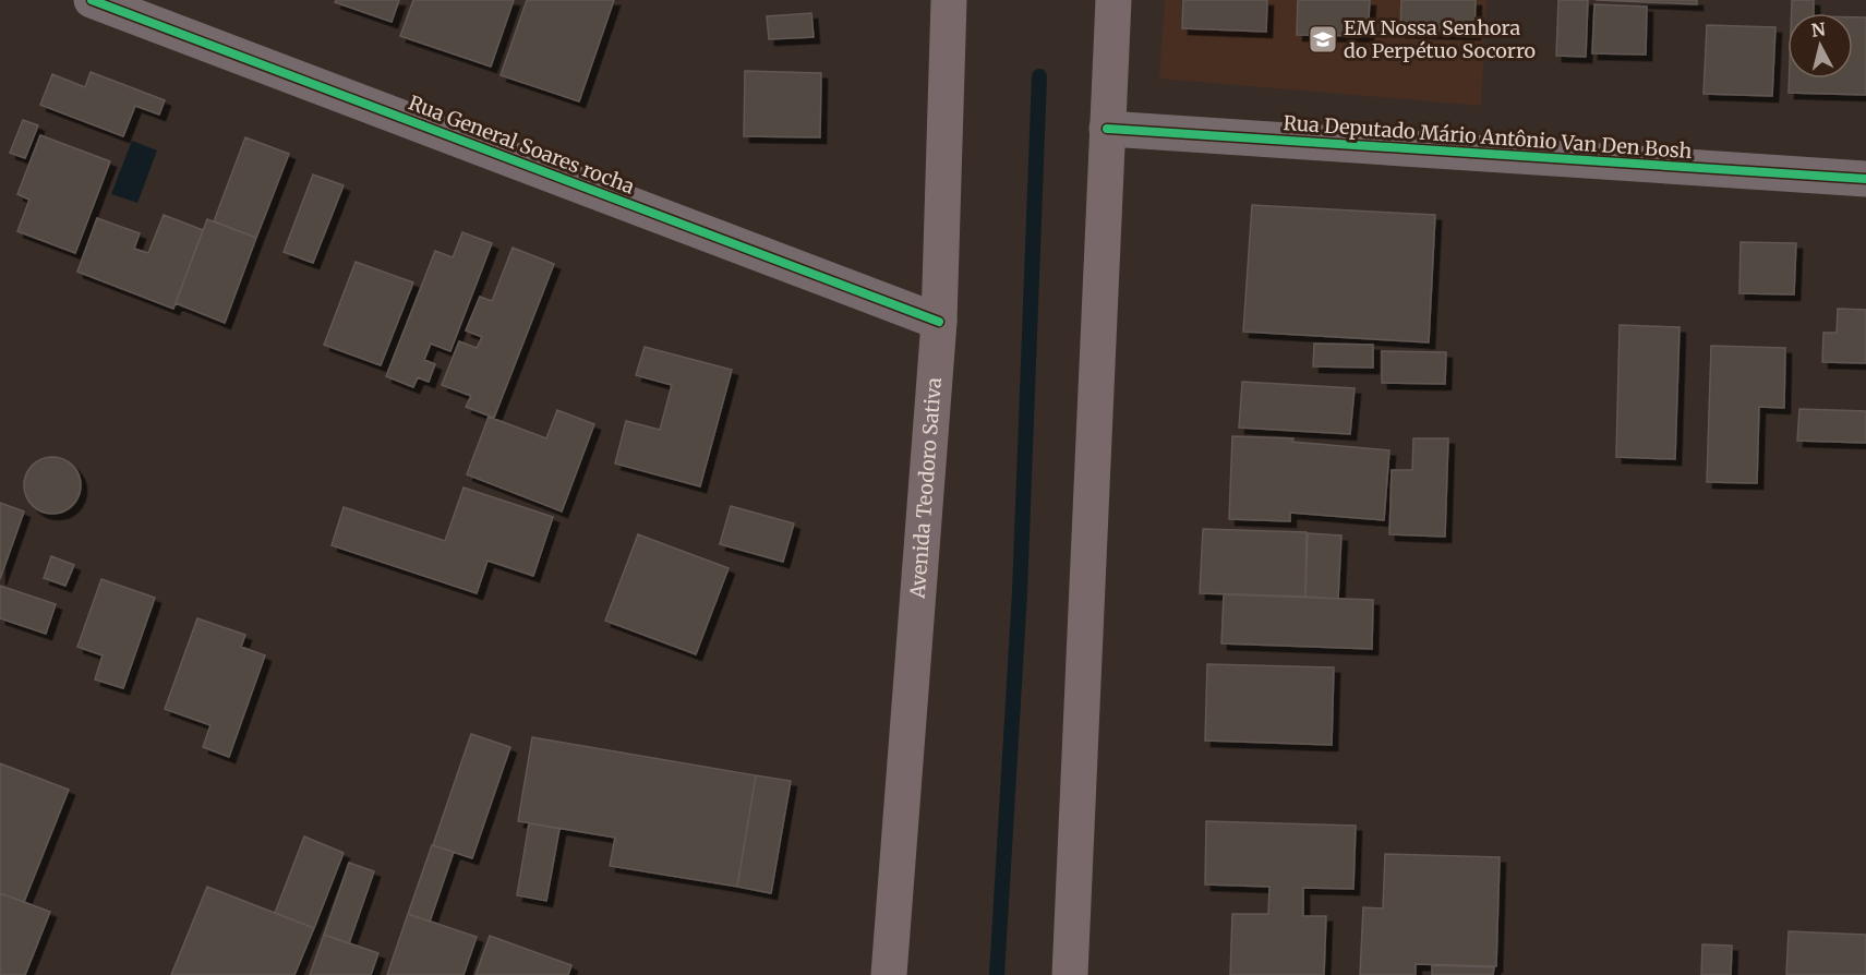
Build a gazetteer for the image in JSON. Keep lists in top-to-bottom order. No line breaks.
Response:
{"streets":{"main road":["Avenida Teodoro Sativa"],"street":["Rua Deputado Mário Antônio Van Den Bosh","Rua General Soares rocha"]},"crossings":[["Rua General Soares rocha","Avenida Teodoro Sativa"]],"places":{"school or university":["EM Nossa Senhora do Perpétuo Socorro"]},"north":"top"}
